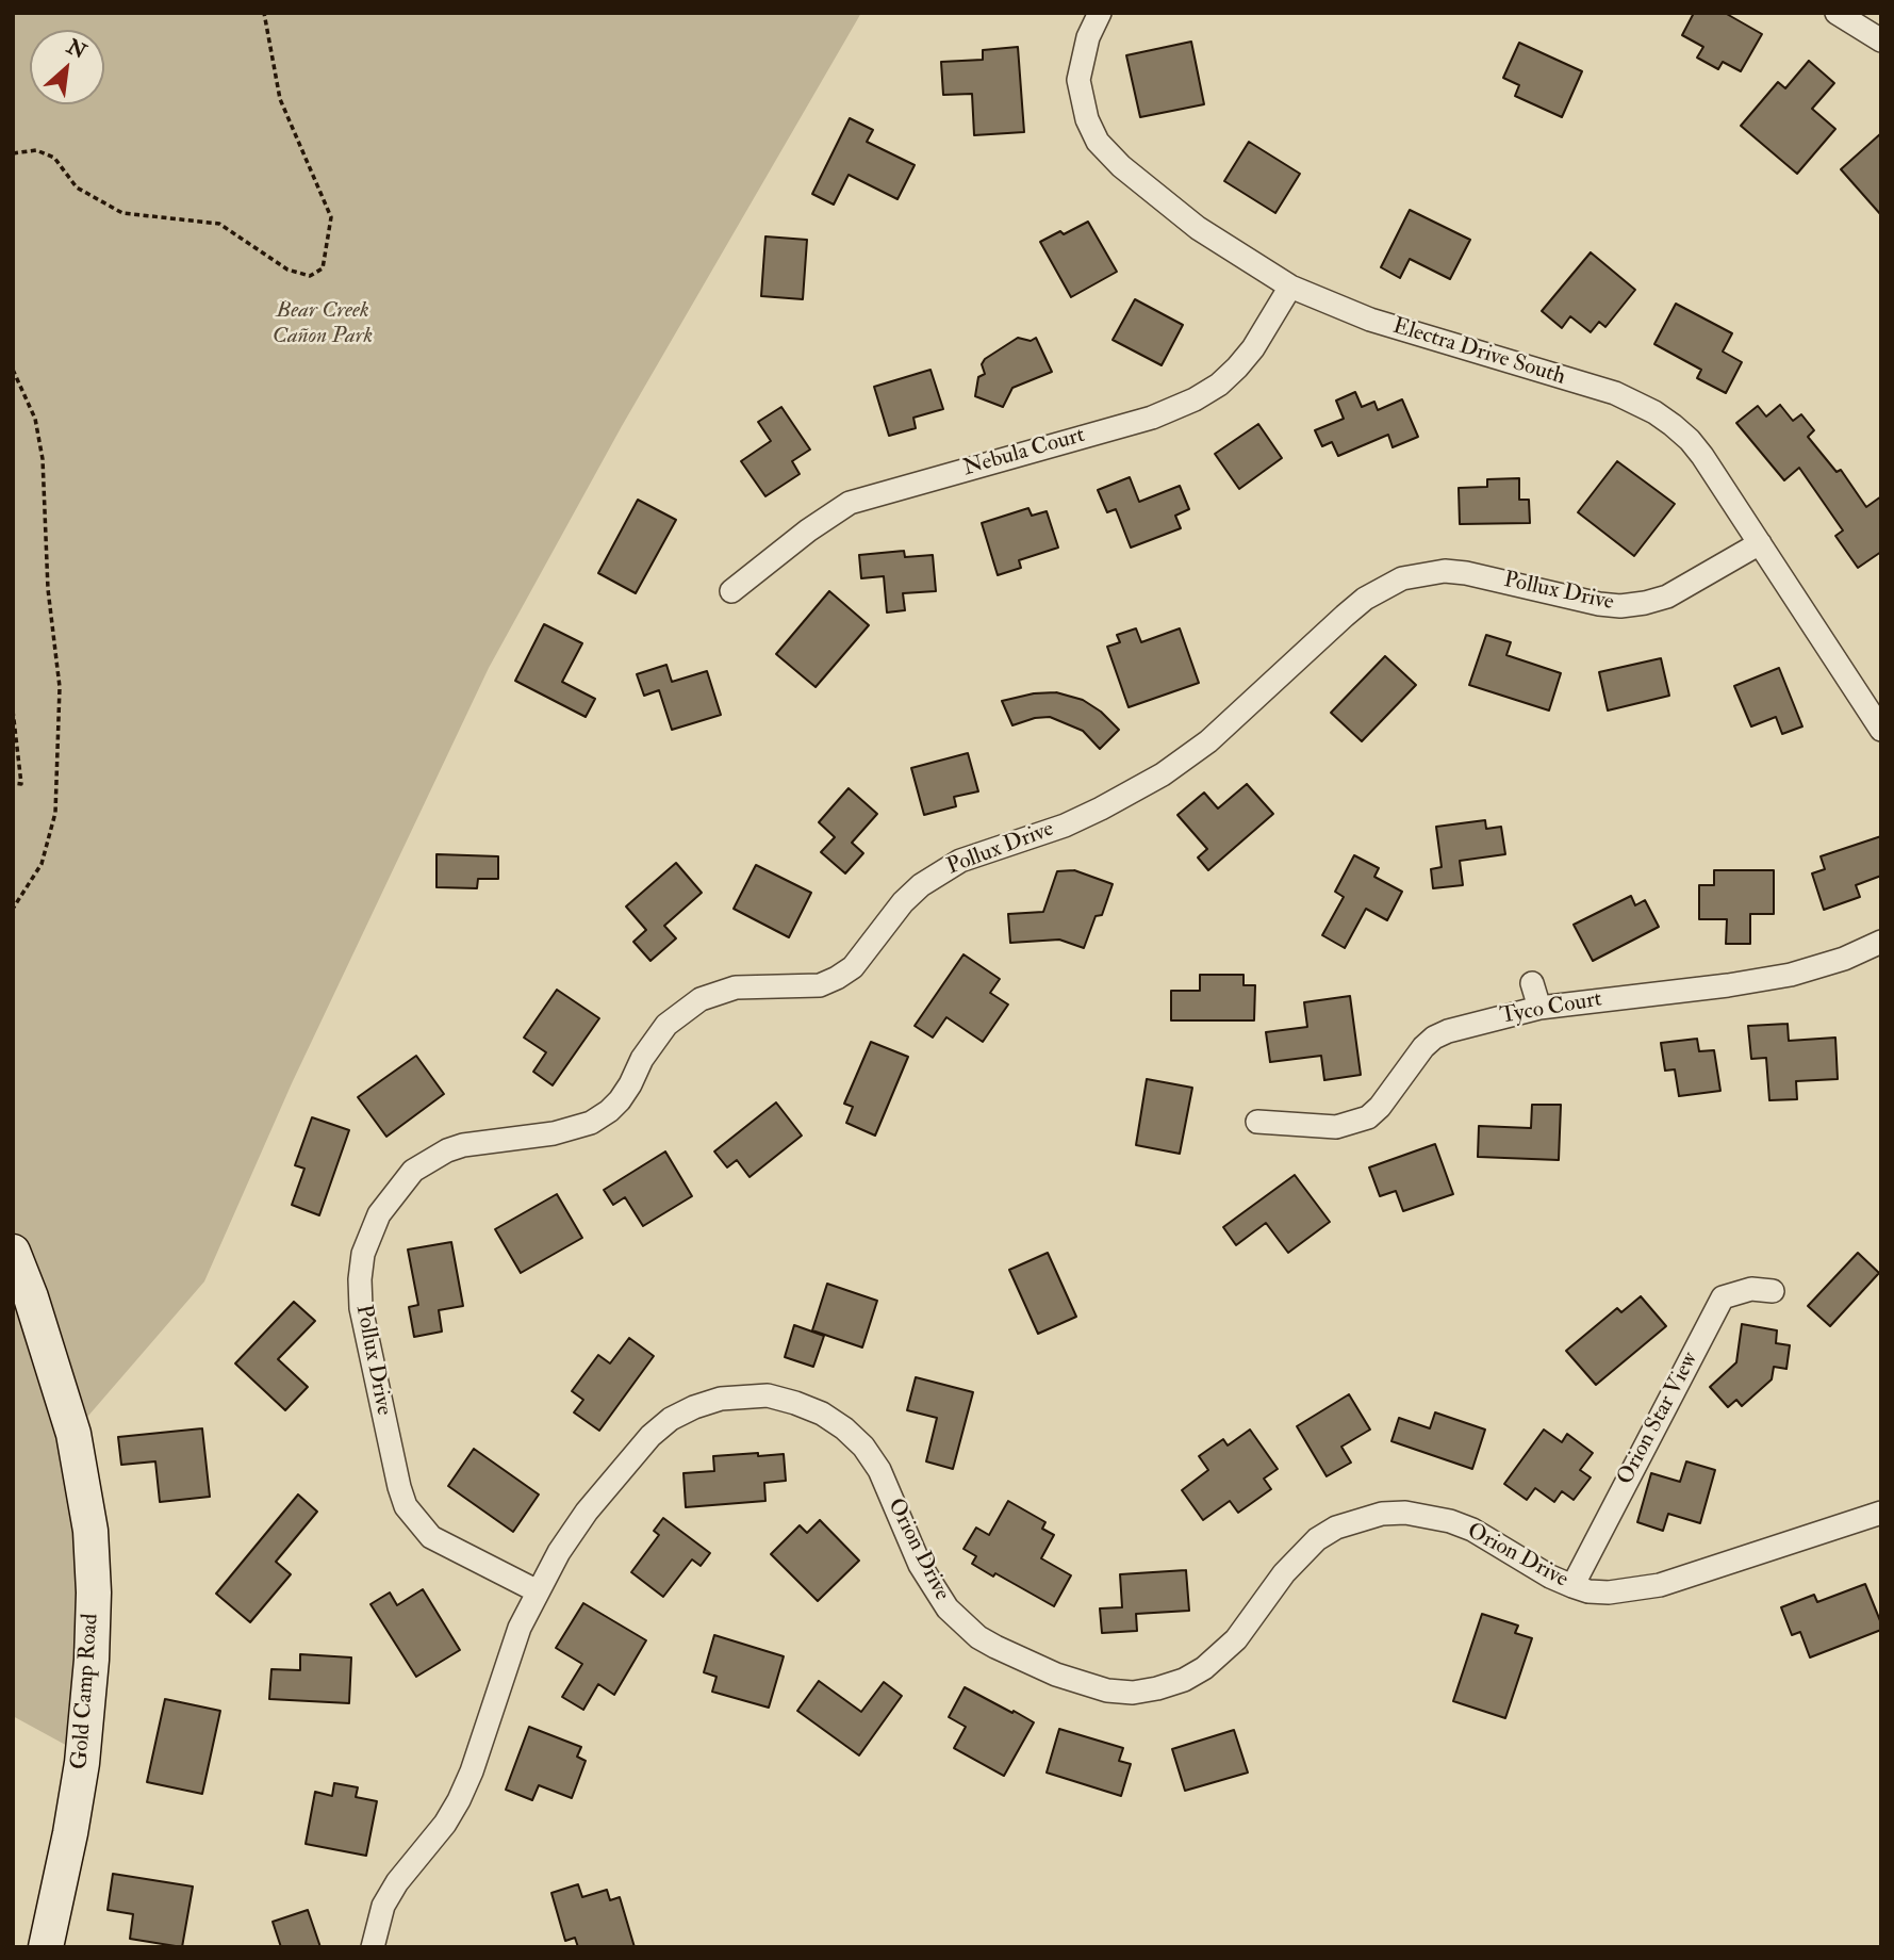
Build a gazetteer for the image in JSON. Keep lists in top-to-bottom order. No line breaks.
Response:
{"streets":{"street":["Electra Drive South","Nebula Court","Pollux Drive","Tyco Court","Orion Star View","Orion Drive","Gold Camp Road"]},"crossings":[["Electra Drive South","Nebula Court"],["Electra Drive South","Pollux Drive"],["Pollux Drive","Orion Drive"],["Orion Star View","Orion Drive"]],"parks":["Bear Creek Cañon Park"],"north":"top right"}
